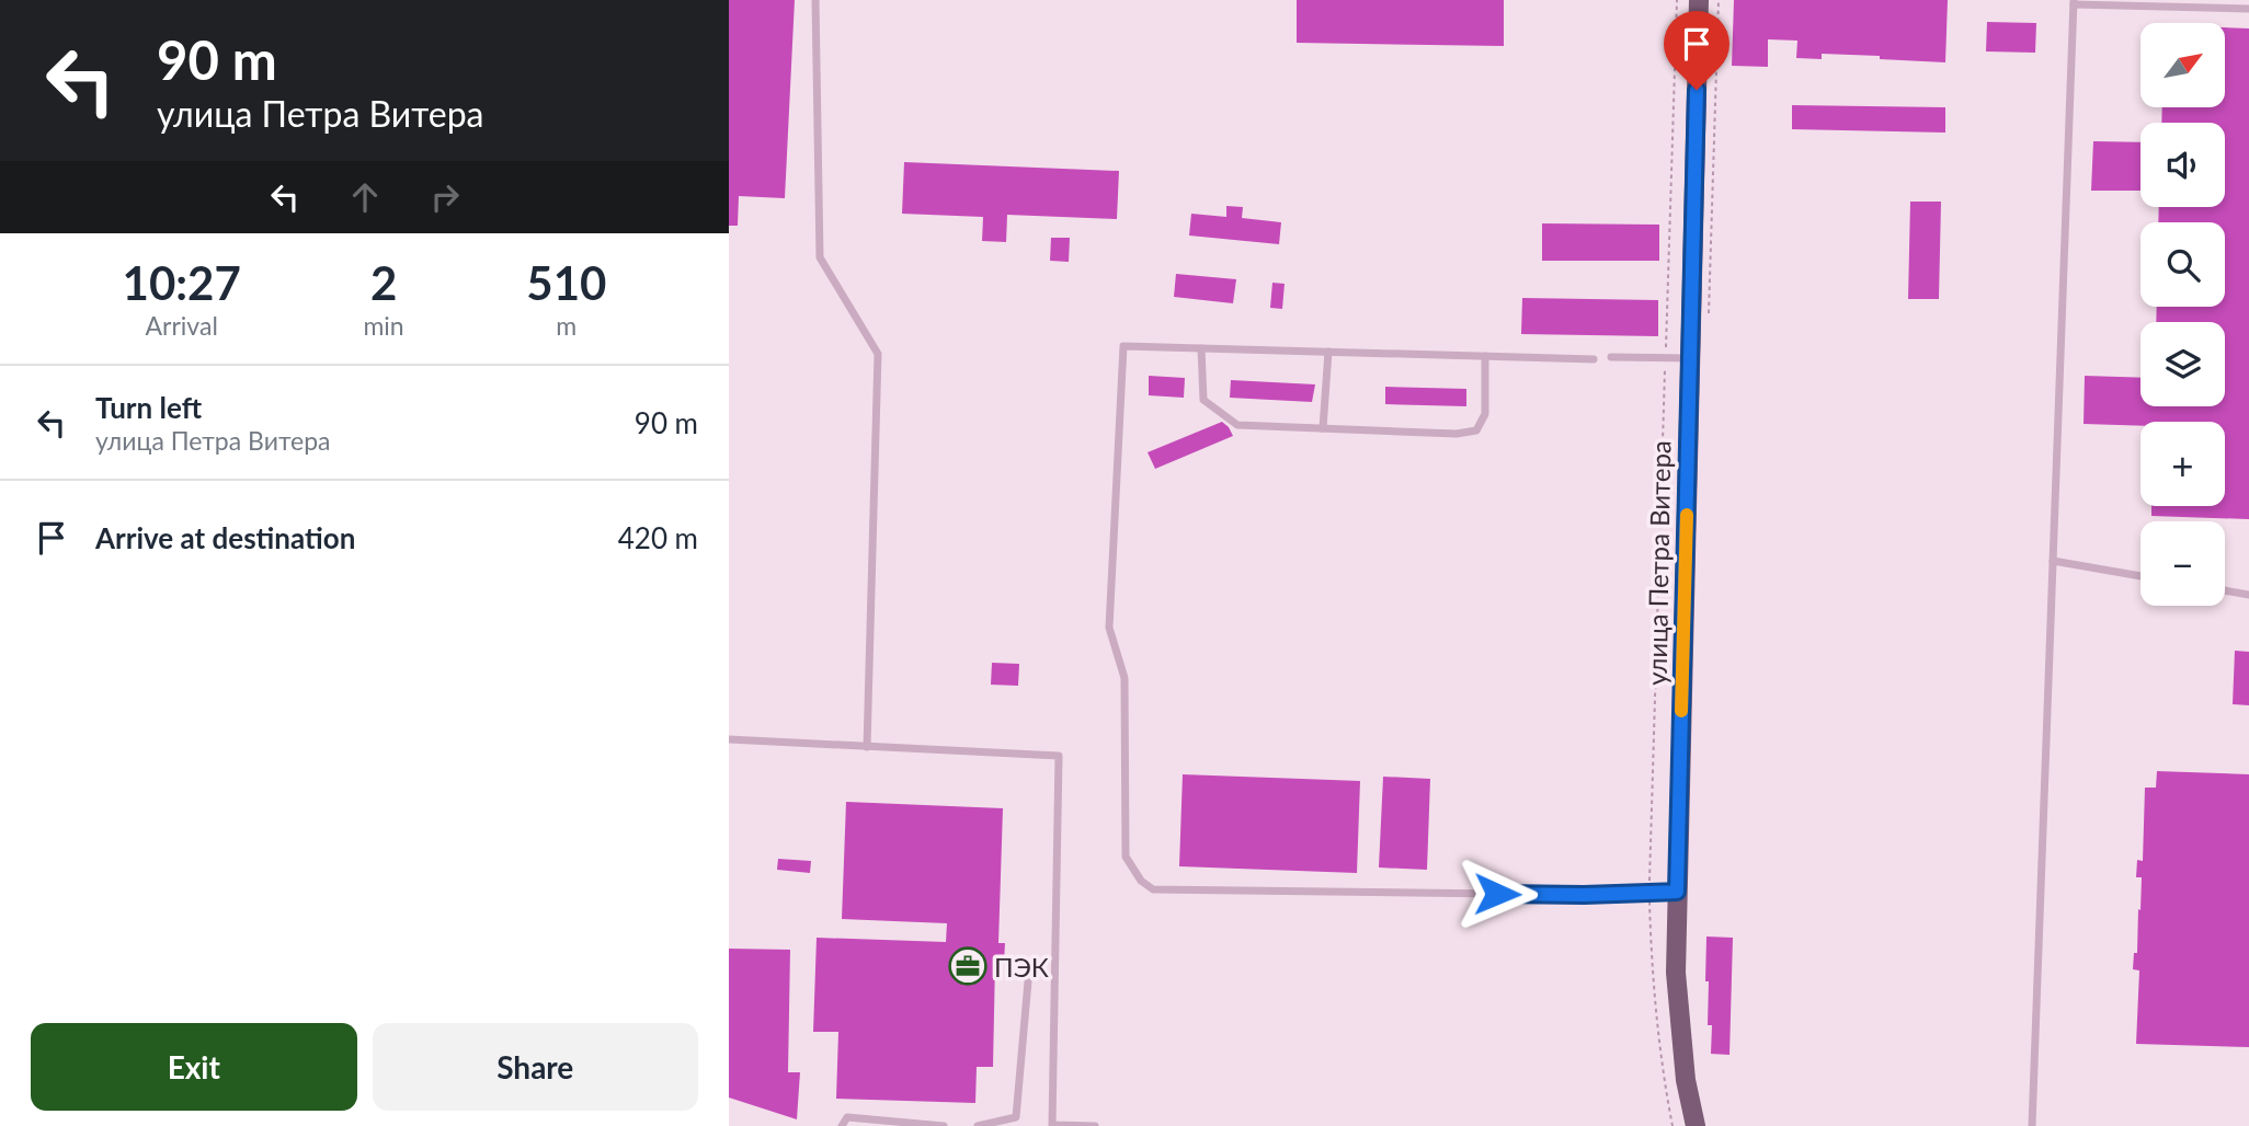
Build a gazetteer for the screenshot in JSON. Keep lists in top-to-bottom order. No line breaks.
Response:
{"streets":{"main road":["улица Петра Витера"]},"places":{"office":["ПЭК"]},"north":"top right","page":{"turn":["90 m","улица Петра Витера"],"map_buttons":["+","−"],"eta":["10:27","Arrival","2","min","510","m"],"list":[{"name":"Turn left","note":"улица Петра Витера","value":"90 m"},{"name":"Arrive at destination","value":"420 m"}],"buttons":["Exit","Share"]}}
